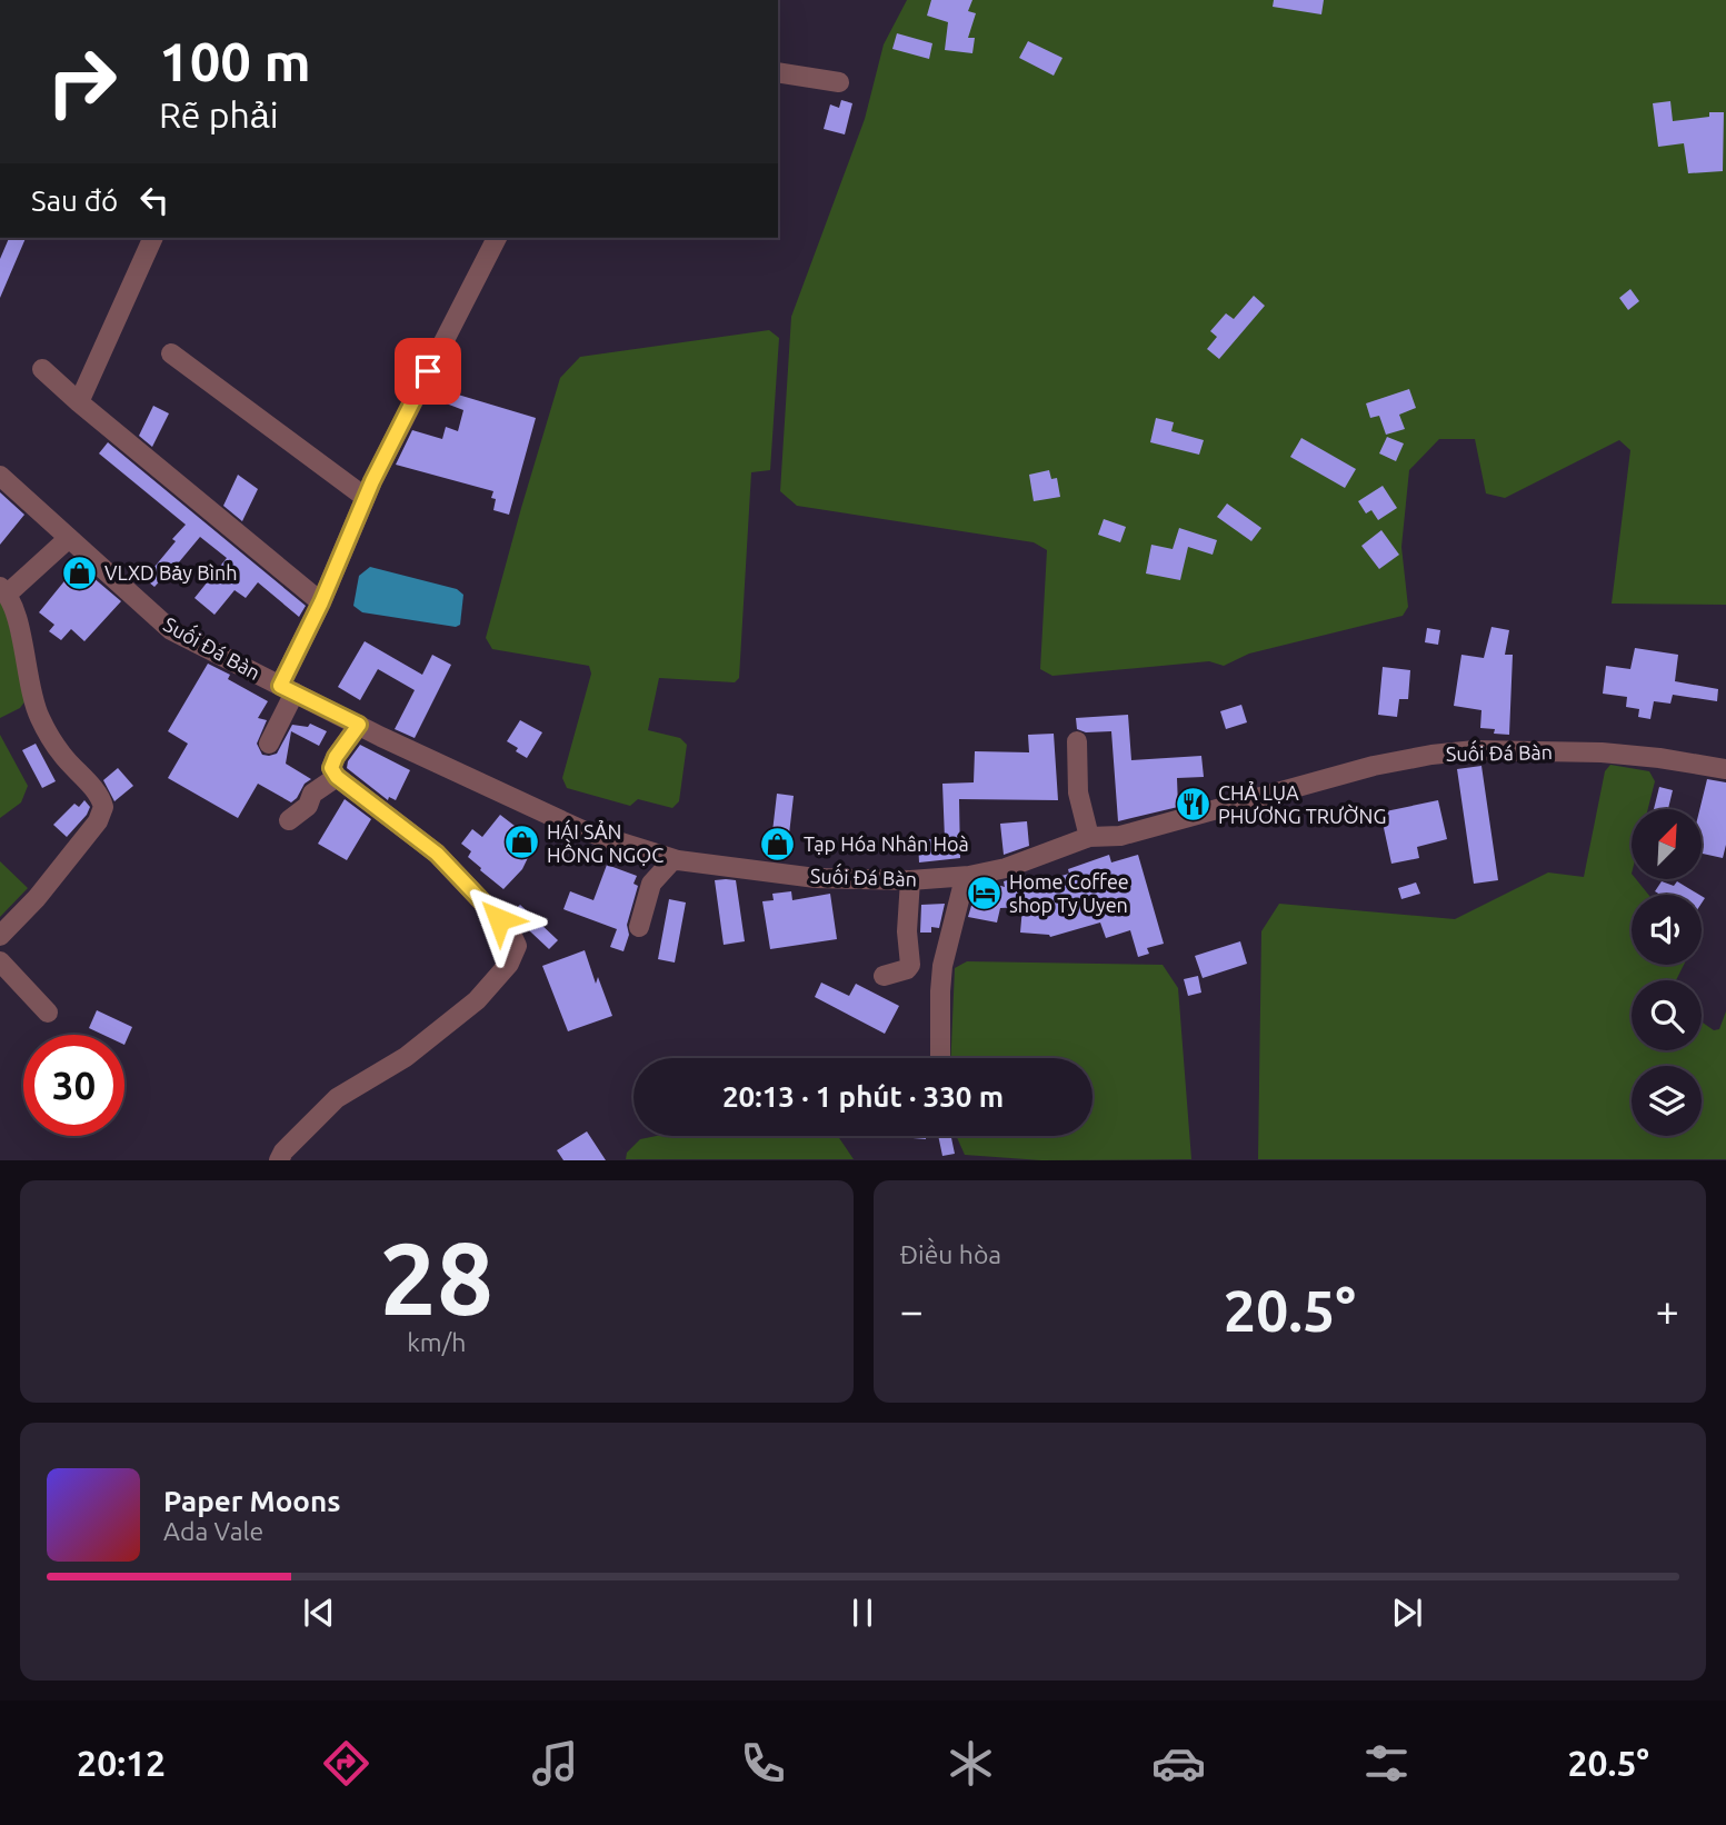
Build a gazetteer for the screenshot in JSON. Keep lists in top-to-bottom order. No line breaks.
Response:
{"streets":{"street":["Suối Đá Bàn"]},"places":{"shop":["VLXD Bảy Bình","HÁI SẢN HỒNG NGỌC","Tạp Hóa Nhân Hoà"],"restaurant":["CHẢ LỤA PHƯƠNG TRƯỜNG"],"hotel":["Home Coffee shop Ty Uyen"]},"north":"top right","page":{"turn":["100 m","Rẽ phải"],"then":"Sau đó","limit":"30","trip":"20:13 · 1 phút · 330 m","tile":[["28","km/h"],"Điều hòa"],"heat":["−","20.5°","+"],"song":["Paper Moons","Ada Vale"],"tabs":["20:12","20.5°"]}}
